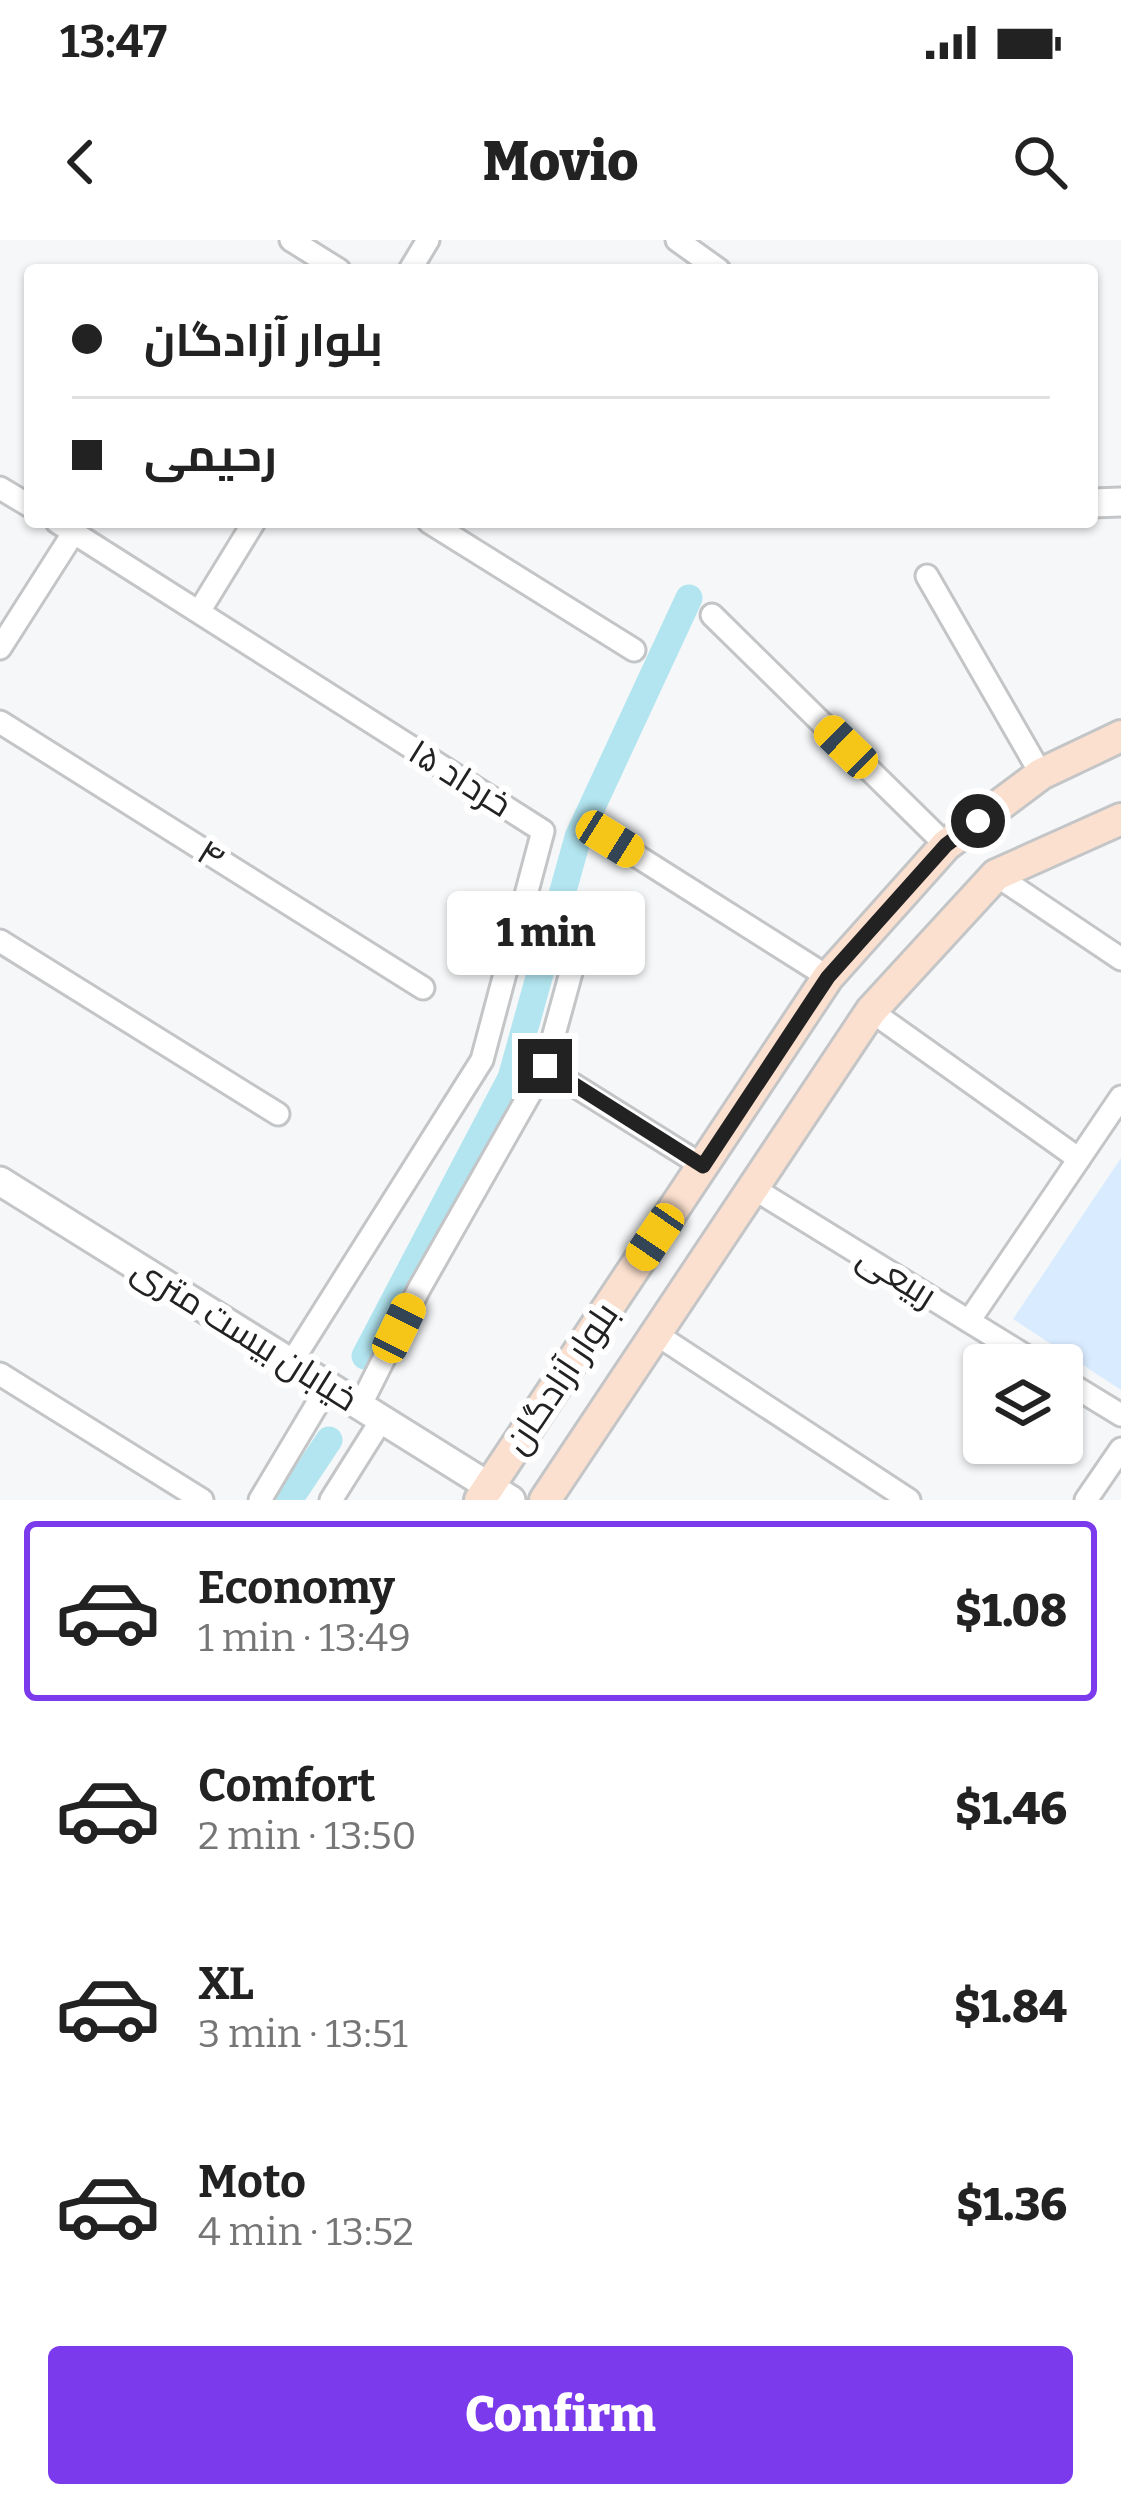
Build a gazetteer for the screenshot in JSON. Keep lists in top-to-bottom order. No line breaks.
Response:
{"streets":{"main road":["بلوار آزادگان"],"street":["۱۵ خرداد","۴","ربیعی","خیابان بیست متری"]},"crossings":[["۱۵ خرداد","خیابان بیست متری"],["ربیعی","بلوار آزادگان"],["خیابان بیست متری","بلوار آزادگان"]],"page":{"status":"13:47","header":"Movio","banner":["بلوار آزادگان","رحیمی"],"bubble":"1 min","list":[{"name":"Economy","note":"1 min · 13:49","value":"$1.08"},{"name":"Comfort","note":"2 min · 13:50","value":"$1.46"},{"name":"XL","note":"3 min · 13:51","value":"$1.84"},{"name":"Moto","note":"4 min · 13:52","value":"$1.36"}],"buttons":"Confirm"}}
